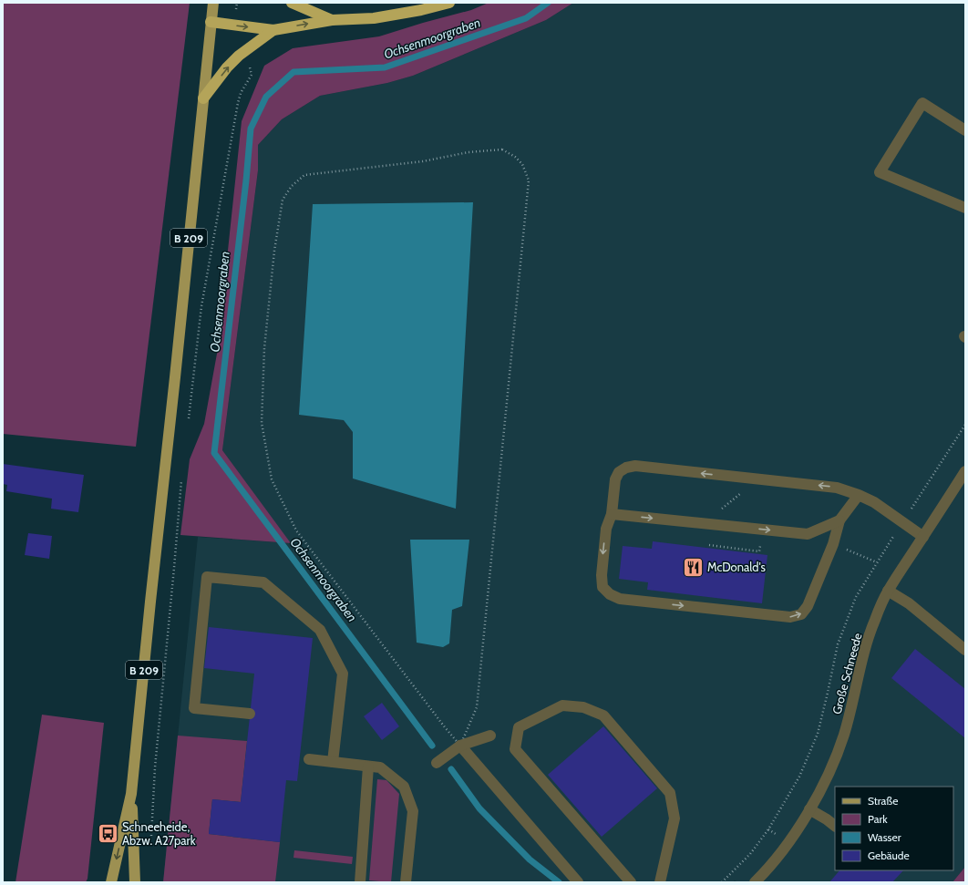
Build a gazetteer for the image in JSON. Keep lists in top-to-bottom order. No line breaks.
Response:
{"streets":{"main road":["B 209"],"street":["Große Schneede"]},"water":["Ochsenmoorgraben"],"places":{"restaurant":["McDonald's"],"bus stop":["Schneeheide, Abzw. A27park"]},"legend":["Straße","Park","Wasser","Gebäude"]}
